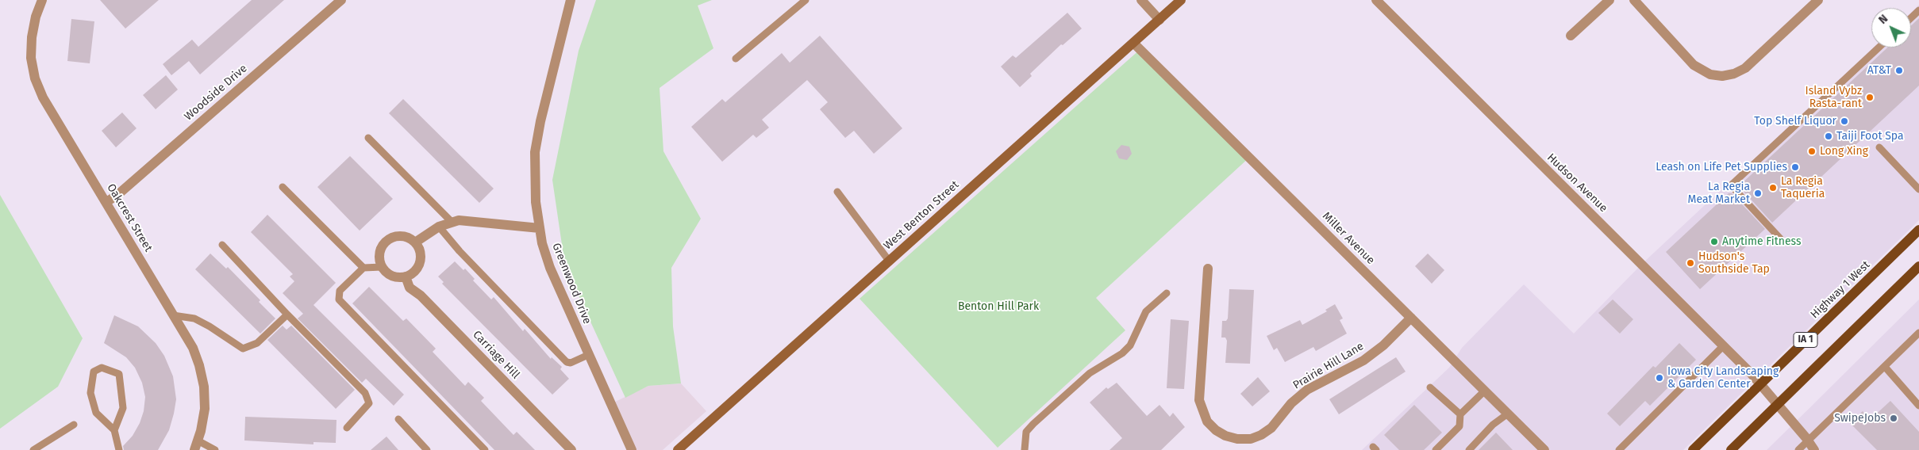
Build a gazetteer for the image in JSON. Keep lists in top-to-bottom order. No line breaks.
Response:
{"streets":{"main road":["Highway 1 West","IA 1"],"street":["Woodside Drive","Hudson Avenue","West Benton Street","Oakcrest Street","Miller Avenue","Greenwood Drive","Carriage Hill","Prairie Hill Lane"]},"crossings":[["Woodside Drive","Oakcrest Street"],["Hudson Avenue","Highway 1 West"],["Hudson Avenue","IA 1"],["West Benton Street","Miller Avenue"],["Miller Avenue","Prairie Hill Lane"]],"parks":["Benton Hill Park"],"places":["AT&T","Island Vybz Rasta-rant","Top Shelf Liquor","Taiji Foot Spa","Long Xing","Leash on Life Pet Supplies","La Regia Taqueria","La Regia Meat Market","Anytime Fitness","Hudson's Southside Tap","Iowa City Landscaping & Garden Center","SwipeJobs"],"north":"top left"}
